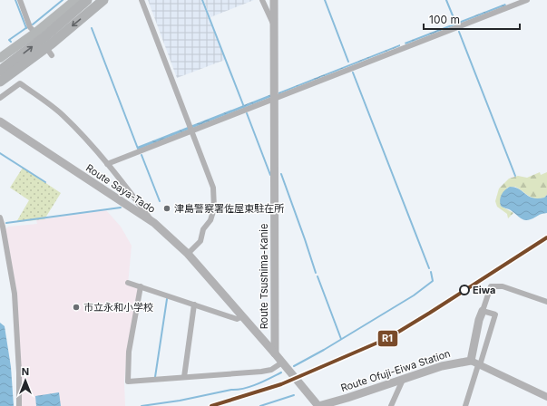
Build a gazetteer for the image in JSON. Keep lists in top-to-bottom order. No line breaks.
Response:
{"streets":{"main road":["Route Saya-Tado","Route Tsushima-Kanie","Route Ofuji-Eiwa Station"]},"crossings":[["Route Saya-Tado","Route Tsushima-Kanie"]],"places":["津島警察署佐屋東駐在所","Eiwa","市立永和小学校"],"lines":["transit line R1"],"scale_bar":"100 m","north":"top"}
